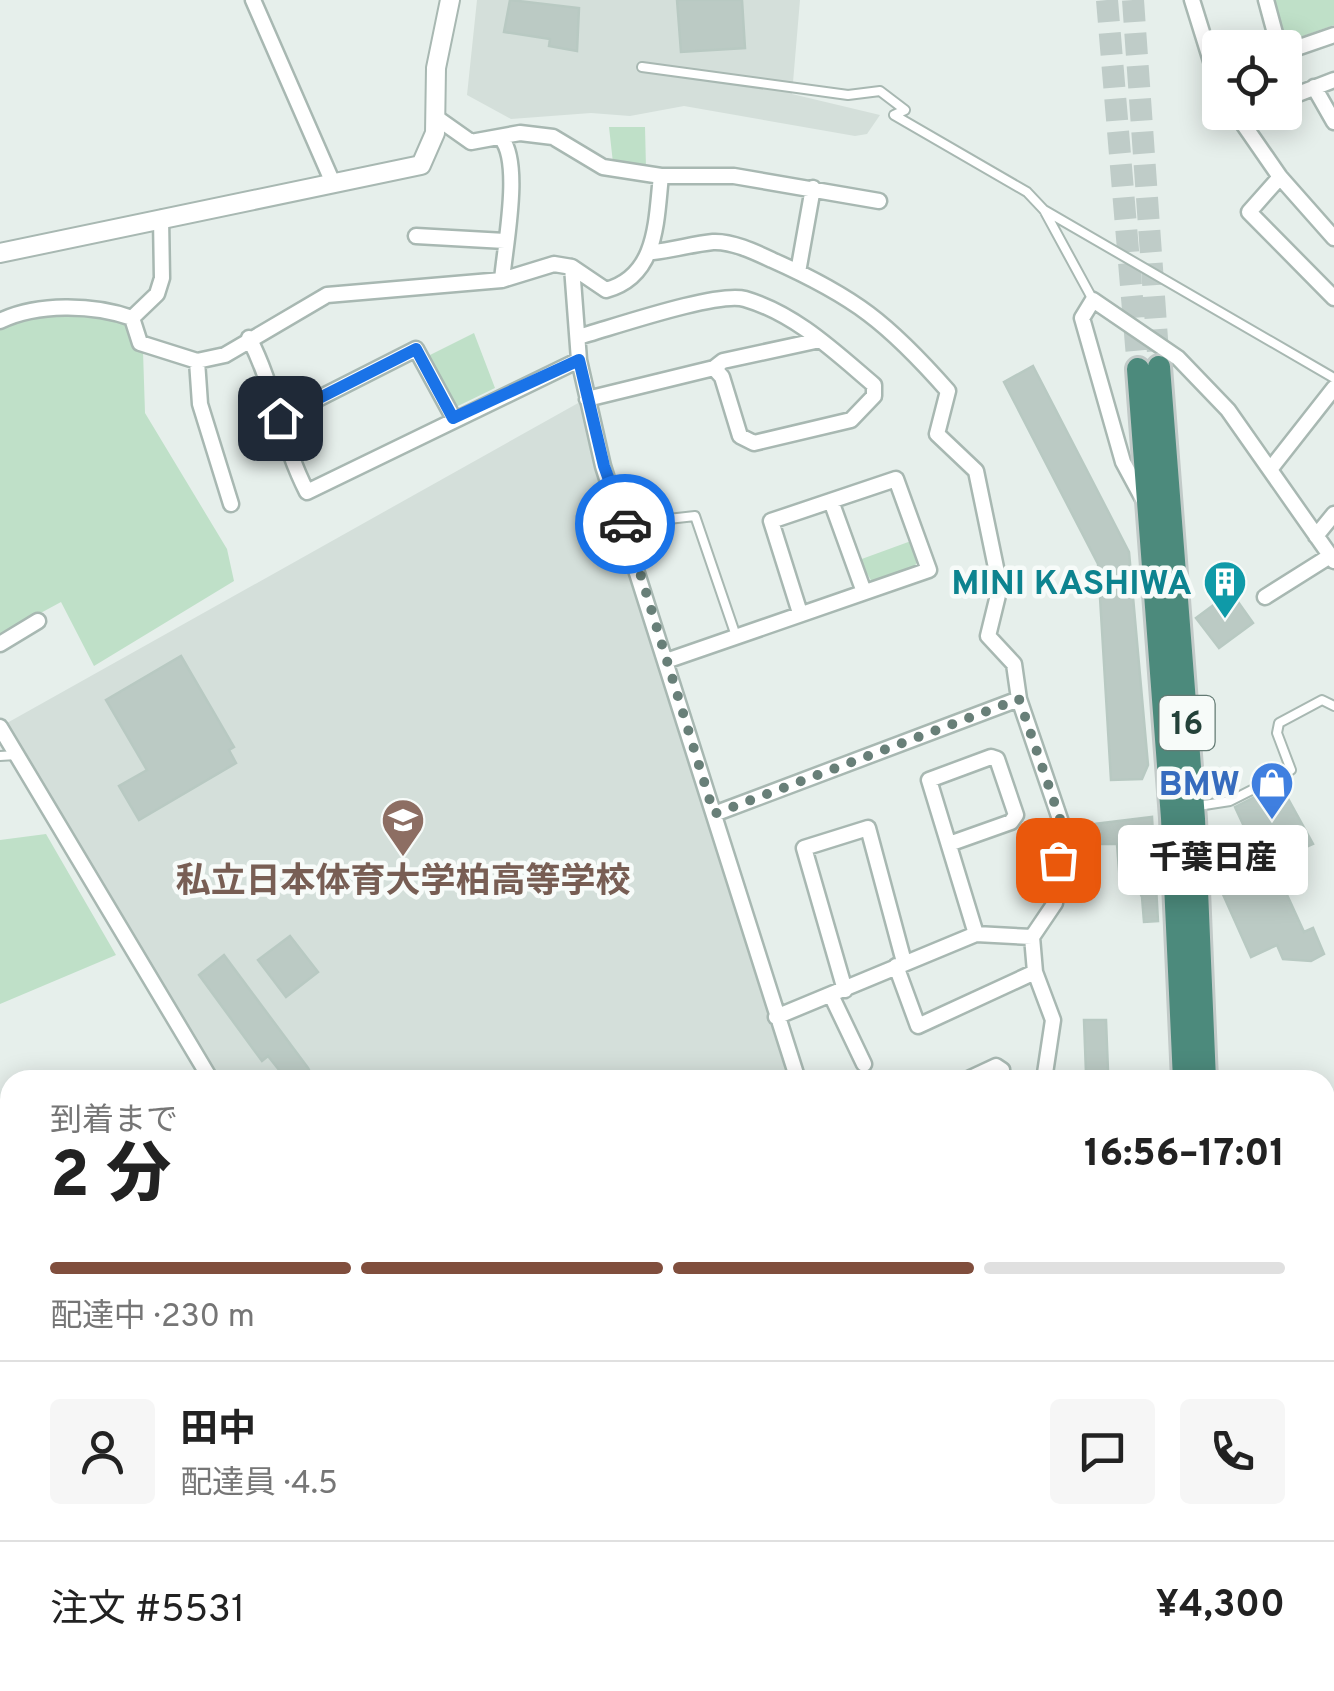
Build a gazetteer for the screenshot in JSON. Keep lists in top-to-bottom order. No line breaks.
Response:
{"streets":{"highway":["16"]},"places":{"building":["MINI KASHIWA"],"shop":["BMW"],"school or university":["私立日本体育大学柏高等学校"],"other":["千葉日産"]},"page":{"bubble":"千葉日産","heading":["2 分","到着まで","16:56–17:01"],"panel":["田中","配達員 · 4.5","注文 #5531","¥4,300"],"bar":"配達中 · 230 m"}}
